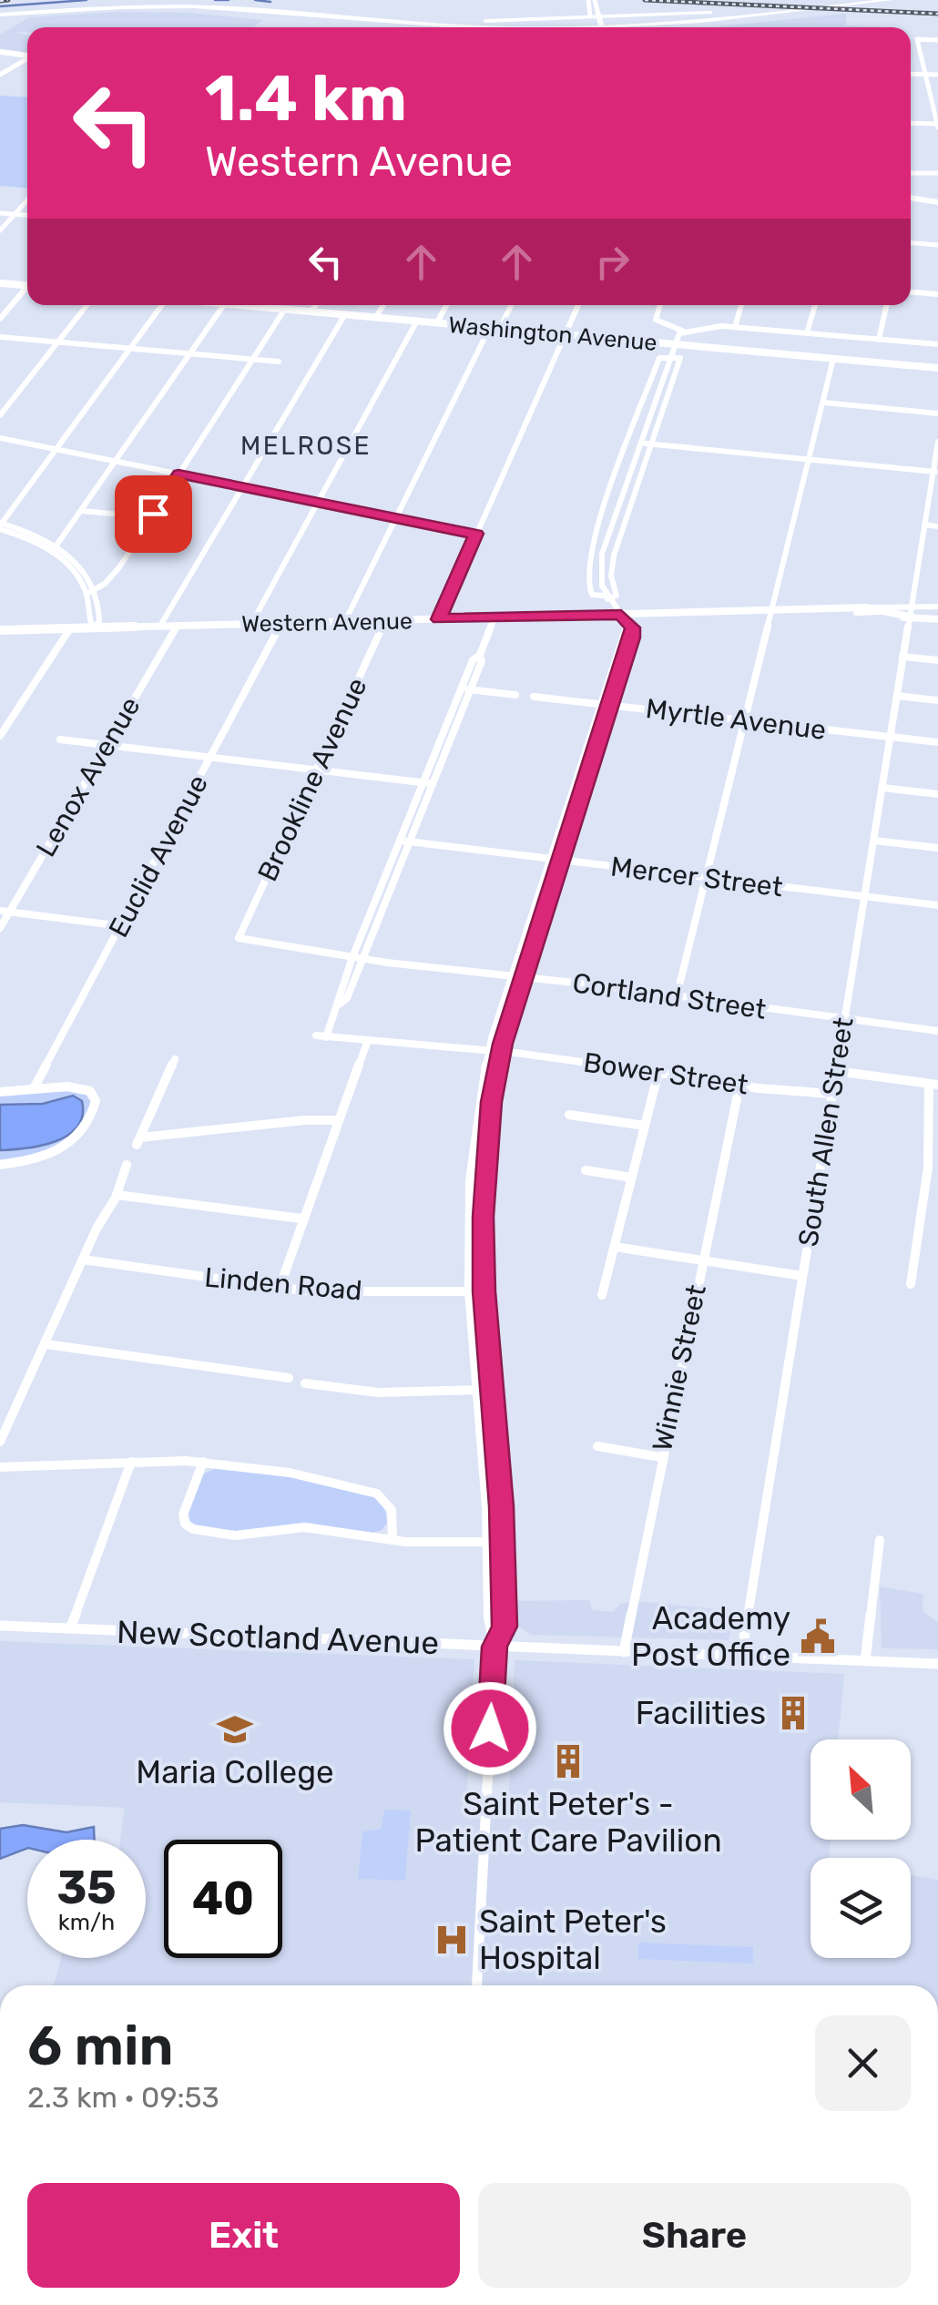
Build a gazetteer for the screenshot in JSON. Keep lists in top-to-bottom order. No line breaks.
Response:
{"streets":{"main road":["Washington Avenue","Western Avenue"],"street":["Myrtle Avenue","Lenox Avenue","Brookline Avenue","Euclid Avenue","Mercer Street","Cortland Street","Bower Street","South Allen Street","Linden Road","Winnie Street","New Scotland Avenue"]},"crossings":[["Western Avenue","Lenox Avenue"],["Western Avenue","Brookline Avenue"],["Western Avenue","Euclid Avenue"],["Western Avenue","South Allen Street"],["Myrtle Avenue","South Allen Street"],["Brookline Avenue","Cortland Street"],["Mercer Street","South Allen Street"],["Cortland Street","South Allen Street"],["Bower Street","South Allen Street"],["Bower Street","Winnie Street"],["South Allen Street","New Scotland Avenue"],["Winnie Street","New Scotland Avenue"]],"districts":["MELROSE"],"places":{"public building":["Academy Post Office"],"building":["Facilities","Saint Peter's - Patient Care Pavilion"],"school or university":["Maria College"],"hospital":["Saint Peter's Hospital"]},"north":"top left","page":{"turn":["1.4 km","Western Avenue"],"speed":"35 km/h","limit":"40","heading":["6 min","2.3 km · 09:53"],"buttons":["Exit","Share"]}}
